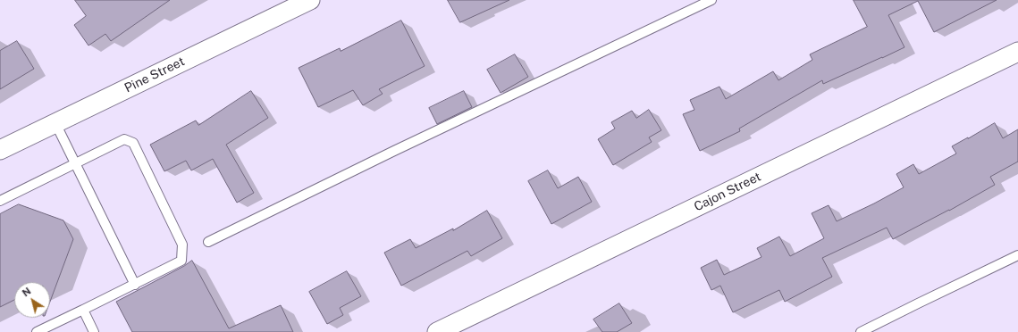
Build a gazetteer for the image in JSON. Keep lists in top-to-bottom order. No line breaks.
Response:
{"streets":{"street":["Pine Street","Cajon Street"]},"north":"top left"}
